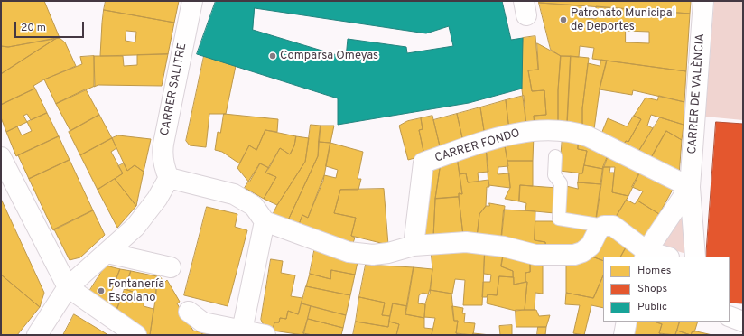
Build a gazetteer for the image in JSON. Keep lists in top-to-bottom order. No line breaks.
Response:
{"streets":{"street":["CARRER SALITRE","CARRER DE VALÈNCIA","CARRER FONDO"]},"crossings":[["CARRER DE VALÈNCIA","CARRER FONDO"]],"places":["Patronato Municipal de Deportes","Comparsa Omeyas","Fontanería Escolano"],"legend":["Homes","Shops","Public"],"scale_bar":"20 m"}
